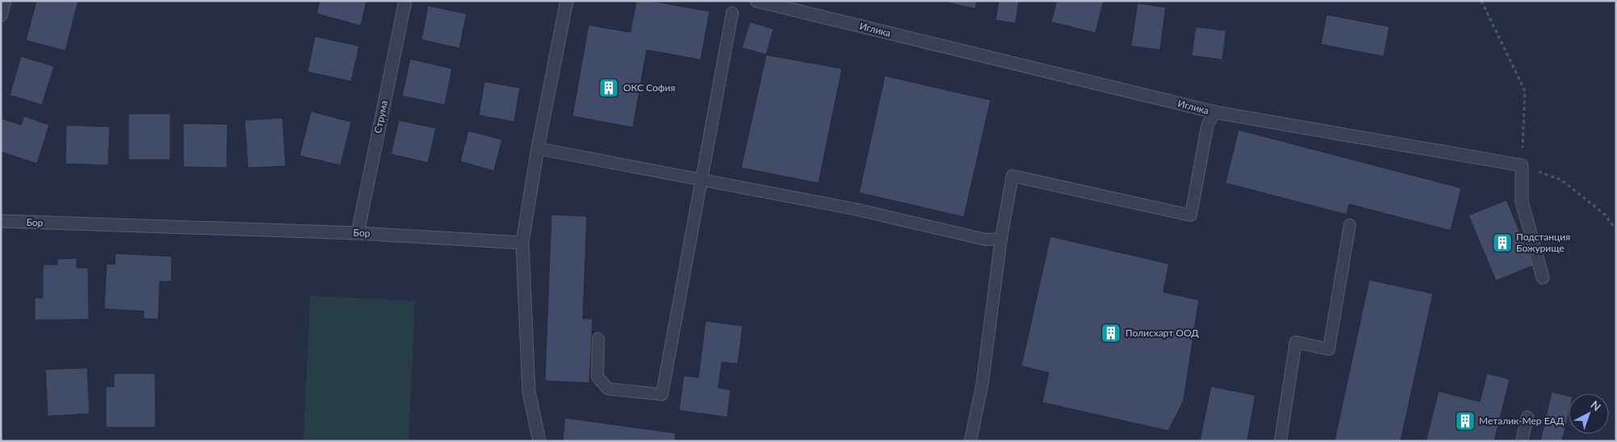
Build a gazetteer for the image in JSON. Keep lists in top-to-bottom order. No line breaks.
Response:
{"streets":{"street":["Иглика","Струма","Бор"]},"crossings":[["Струма","Бор"]],"places":{"building":["ОКС София","Подстанция Божурище","Полисхарт ООД","Металик-Мер ЕАД"]},"north":"top right"}
